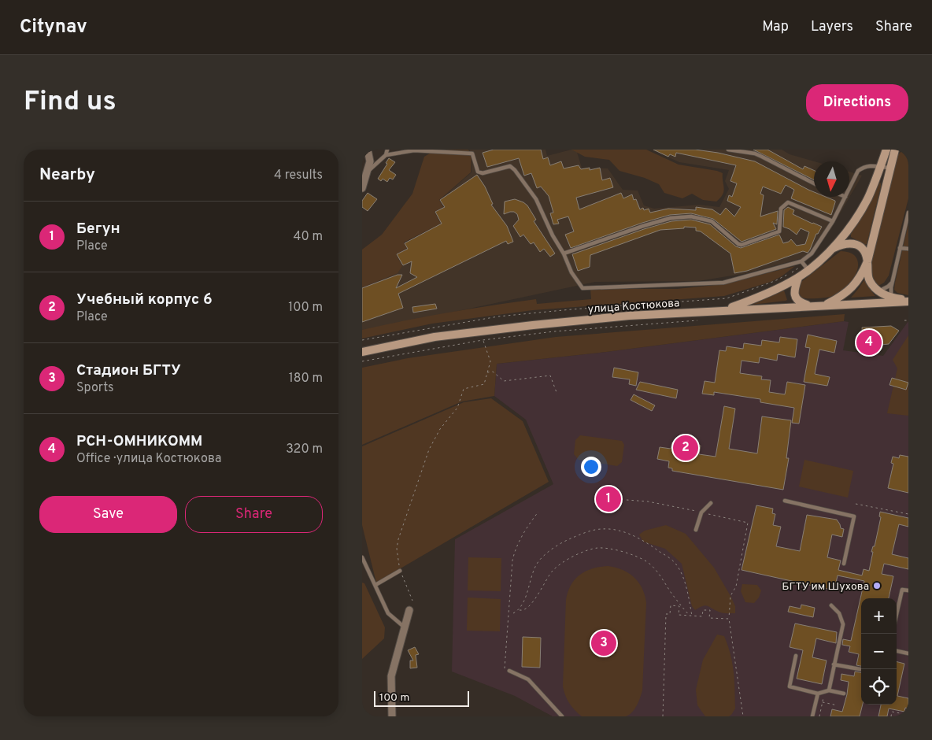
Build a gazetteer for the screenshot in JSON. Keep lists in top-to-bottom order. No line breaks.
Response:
{"streets":{"main road":["улица Костюкова"]},"places":["БГТУ им Шухова"],"scale_bar":"100 m","north":"bottom","page":{"header":"Citynav","nav":["Map","Layers","Share"],"buttons":["Directions",["Save","Share"]],"title":"Find us","heading":["Nearby","4 results"],"list":[{"mark":"1","name":"Бегун","note":"Place","value":"40 m"},{"mark":"2","name":"Учебный корпус 6","note":"Place","value":"100 m"},{"mark":"3","name":"Стадион БГТУ","note":"Sports","value":"180 m"},{"mark":"4","name":"РСН-ОМНИКОММ","note":"Office · улица Костюкова","value":"320 m"}],"pins":["4","2","1","3"],"map_buttons":["+","−"],"scale":"100 m"}}
